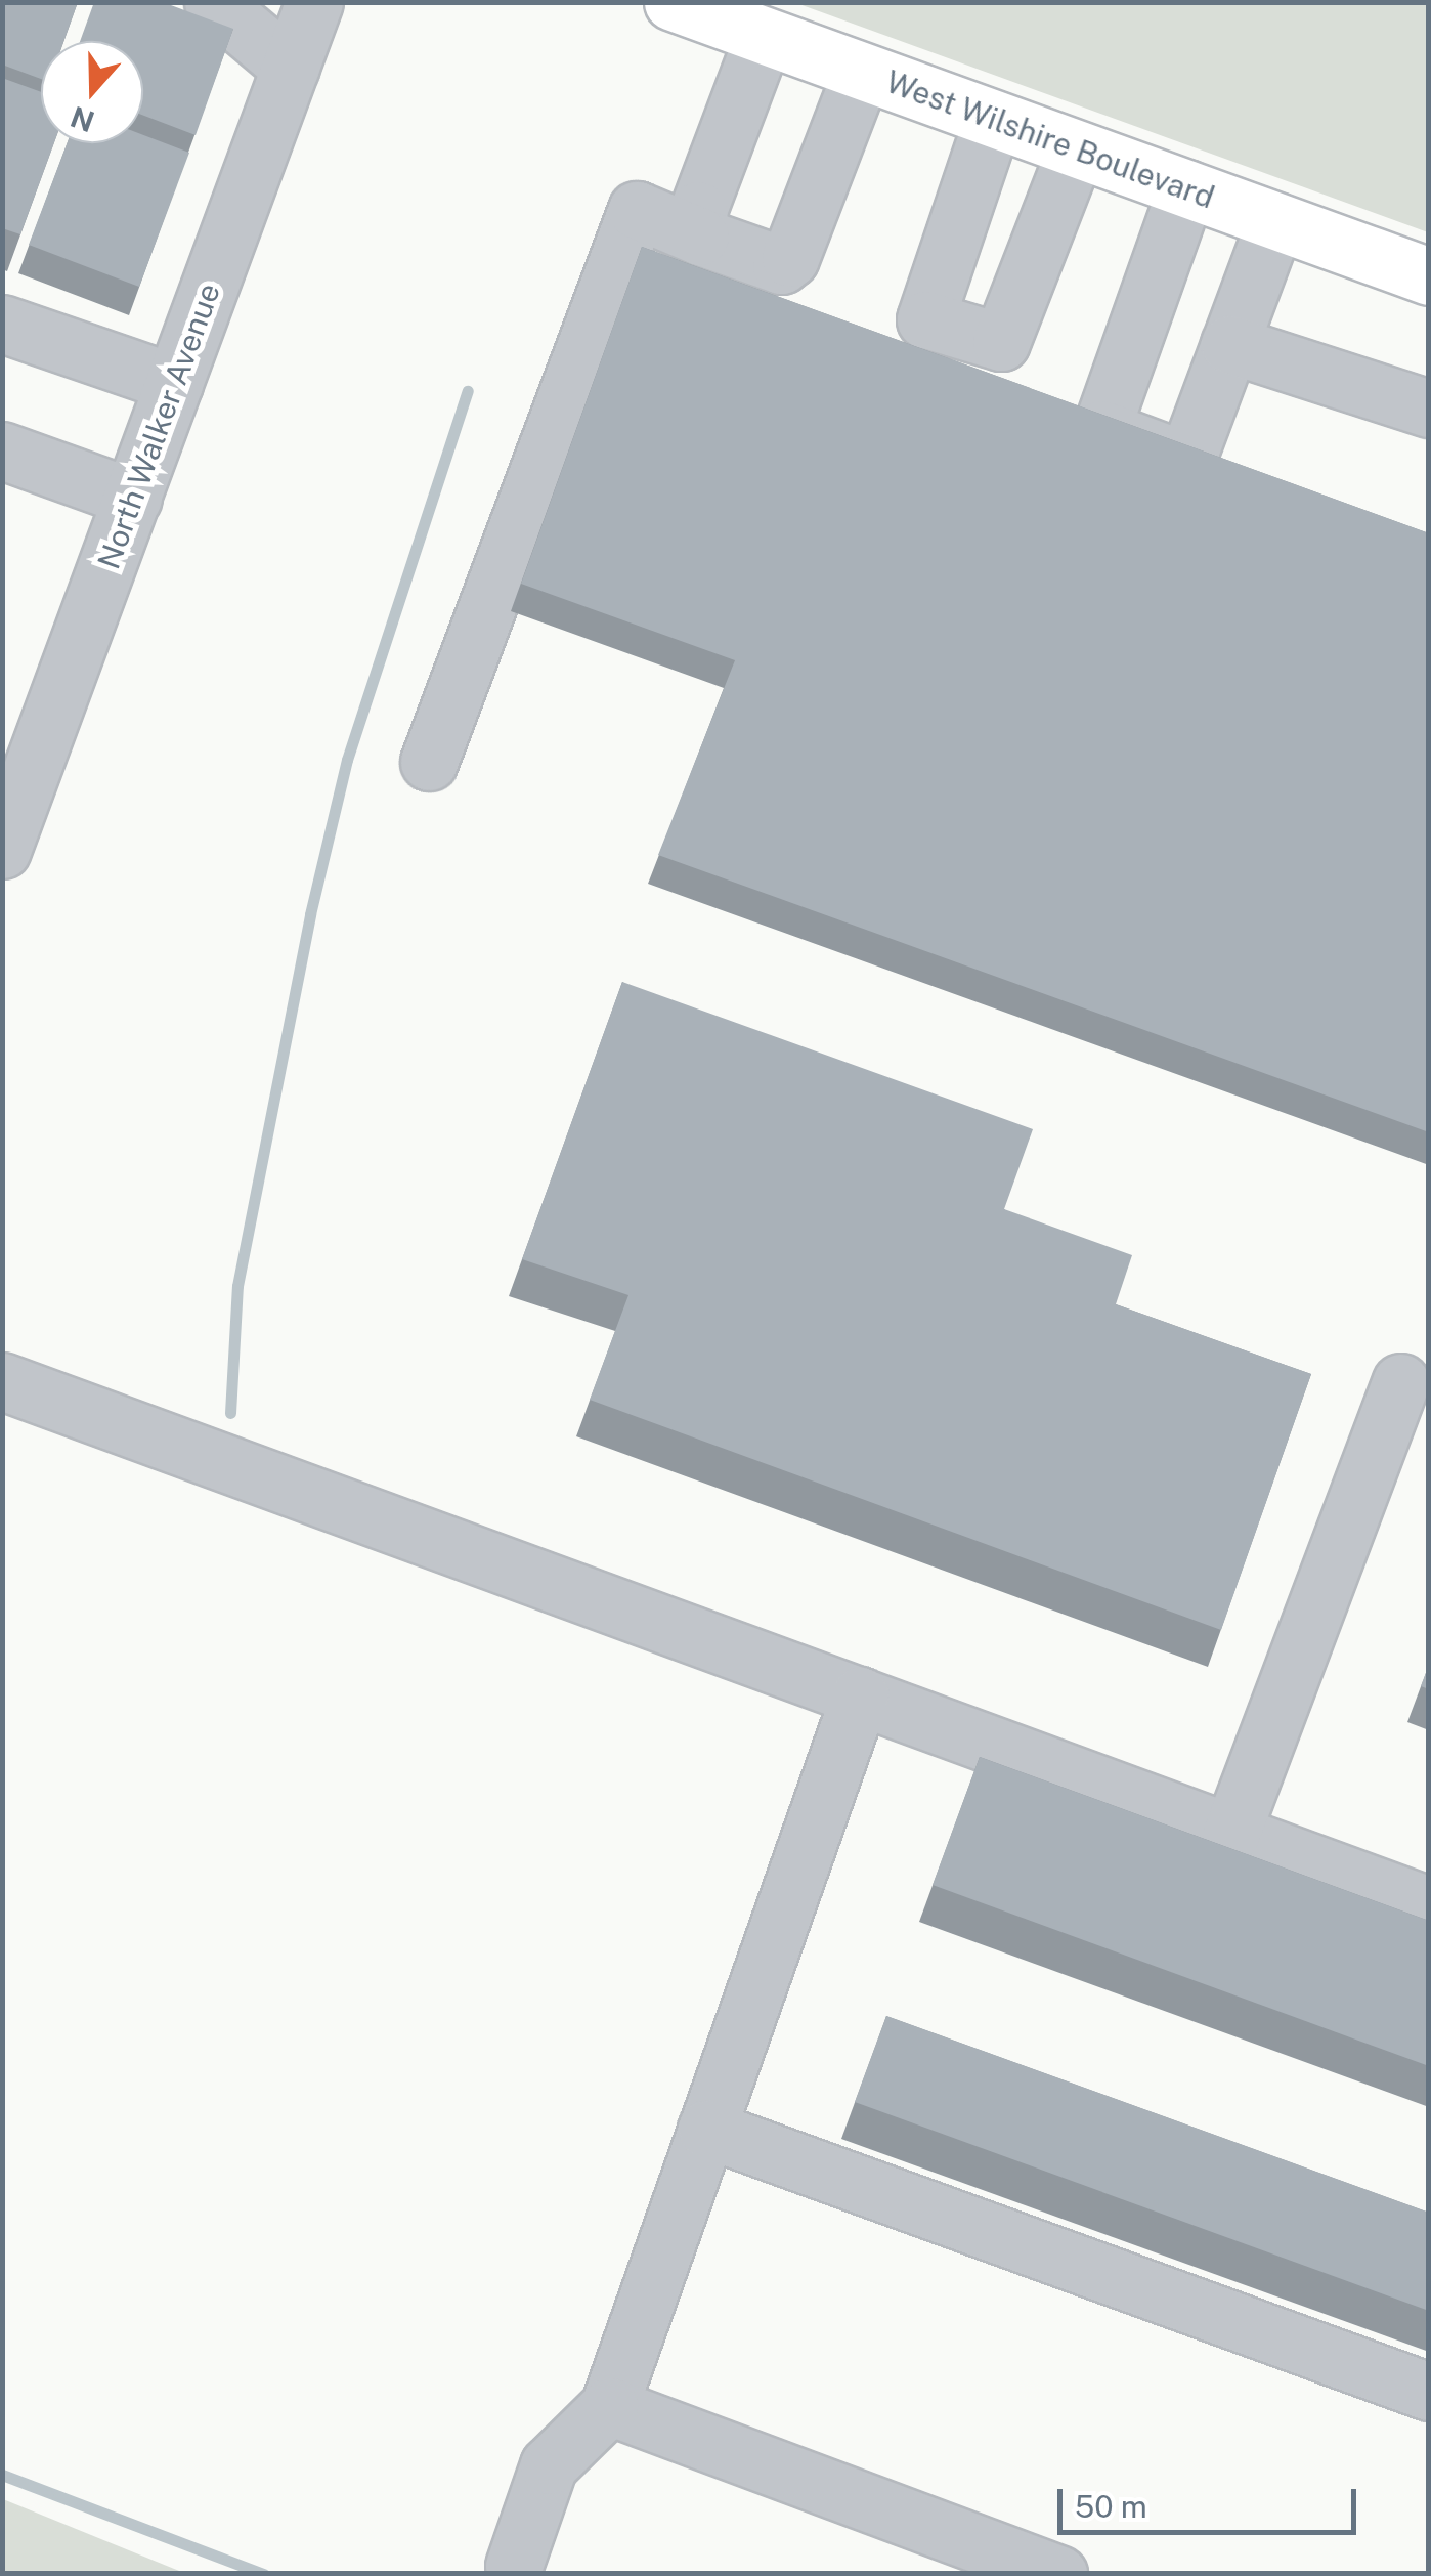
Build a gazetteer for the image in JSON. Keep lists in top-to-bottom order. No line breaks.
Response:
{"streets":{"main road":["West Wilshire Boulevard"],"street":["North Walker Avenue"]},"scale_bar":"50 m","north":"bottom"}
